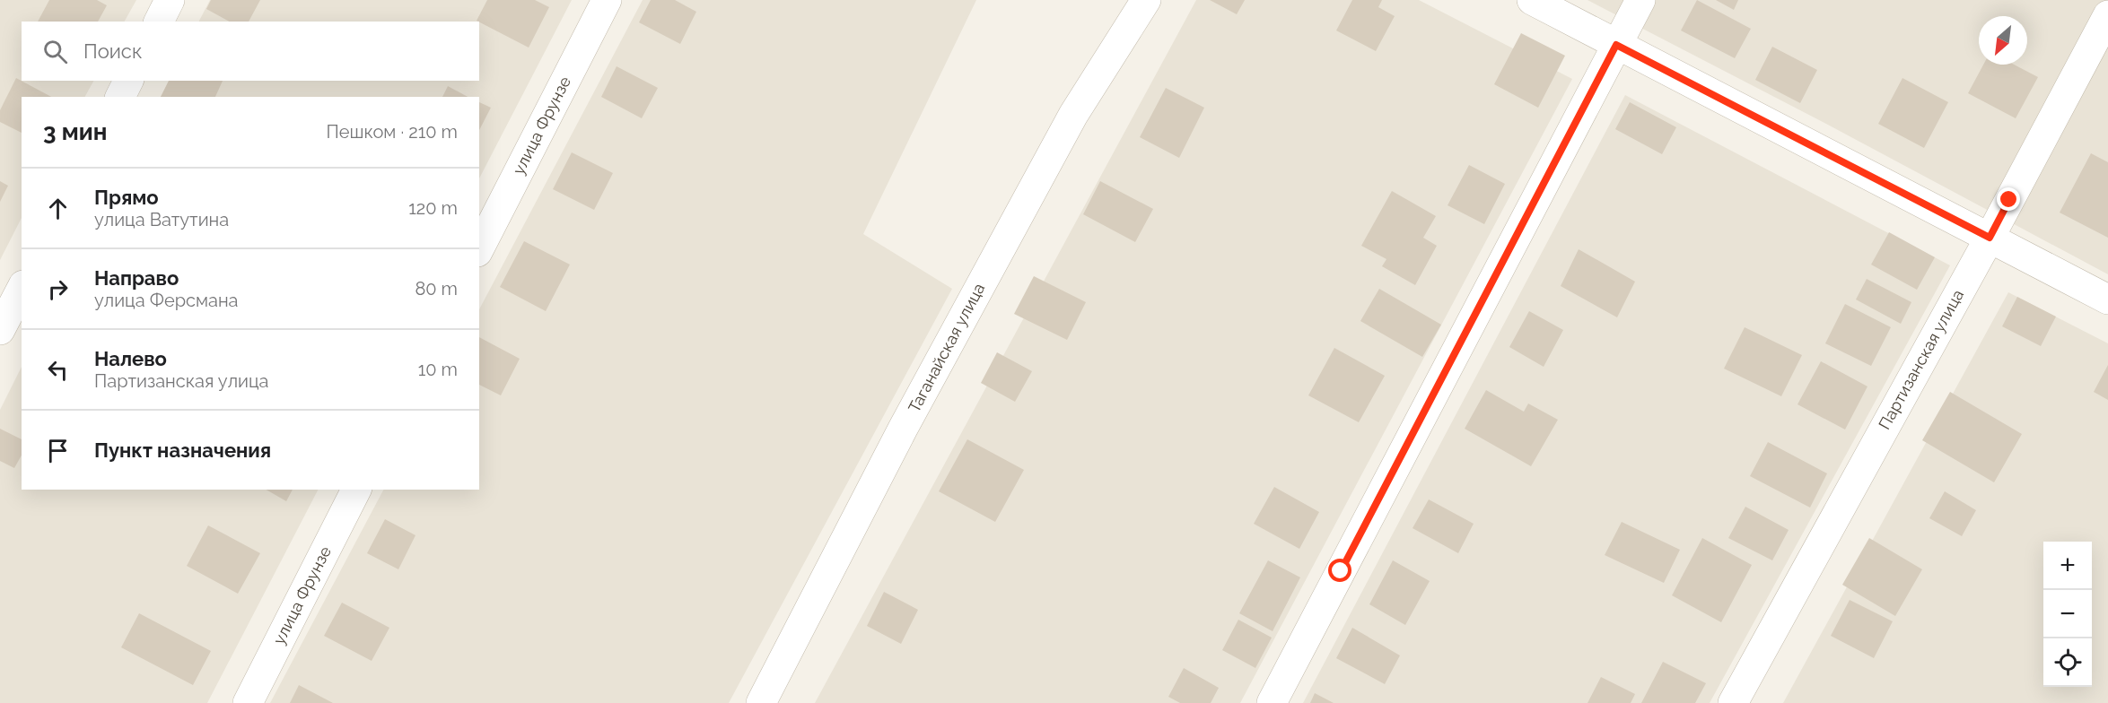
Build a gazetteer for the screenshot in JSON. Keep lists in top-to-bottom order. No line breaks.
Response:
{"streets":{"street":["улица Фрунзе","Таганайская улица","Партизанская улица"]},"north":"bottom left","page":{"search":"Поиск","heading":["3 мин","Пешком · 210 m"],"list":[["Прямо","улица Ватутина","120 m"],["Направо","улица Ферсмана","80 m"],["Налево","Партизанская улица","10 m"],"Пункт назначения"],"map_buttons":["+","−"]}}
